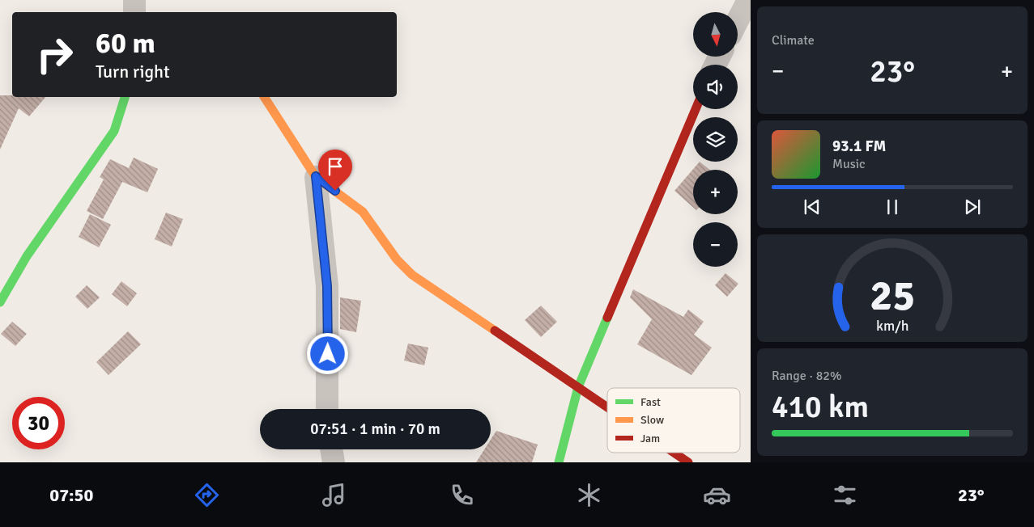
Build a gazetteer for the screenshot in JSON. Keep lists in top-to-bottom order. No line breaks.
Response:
{"legend":["Fast","Slow","Jam"],"north":"bottom","page":{"tile":["Climate",["Range · 82%","410 km"]],"map_buttons":["+","−"],"turn":["60 m","Turn right"],"heat":["−","23°","+"],"song":["93.1 FM","Music"],"limit":"30","trip":"07:51 · 1 min · 70 m","tabs":["07:50","23°"],"gauge":["25","km/h"]}}
